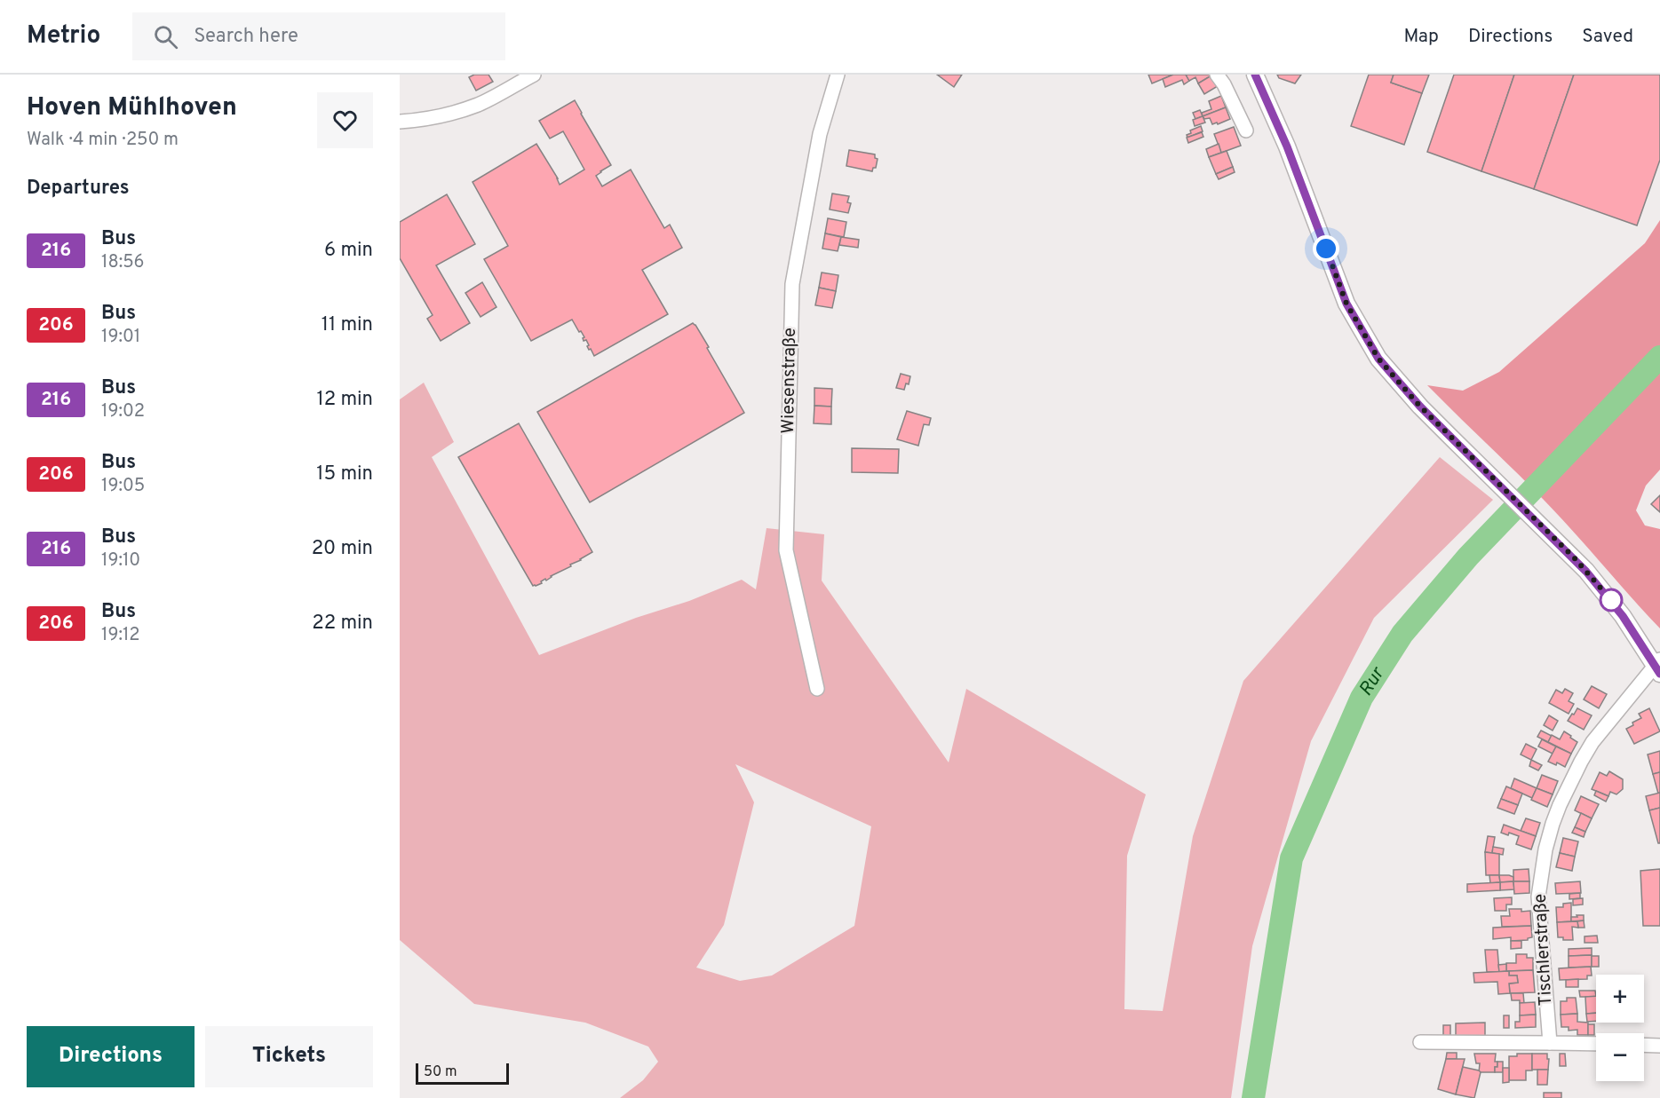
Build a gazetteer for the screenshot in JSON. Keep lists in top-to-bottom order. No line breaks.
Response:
{"streets":{"street":["Wiesenstraße","Tischlerstraße"]},"water":["Rur"],"lines":["bus line 216"],"scale_bar":"50 m","page":{"header":"Metrio","search":"Search here","nav":["Map","Directions","Saved"],"heading":[["Hoven Mühlhoven","Walk · 4 min · 250 m"],"Departures"],"list":[{"mark":"216","name":"Bus","note":"18:56","value":"6 min"},{"mark":"206","name":"Bus","note":"19:01","value":"11 min"},{"mark":"216","name":"Bus","note":"19:02","value":"12 min"},{"mark":"206","name":"Bus","note":"19:05","value":"15 min"},{"mark":"216","name":"Bus","note":"19:10","value":"20 min"},{"mark":"206","name":"Bus","note":"19:12","value":"22 min"}],"map_buttons":["+","−"],"buttons":["Directions","Tickets"],"scale":"50 m"}}
